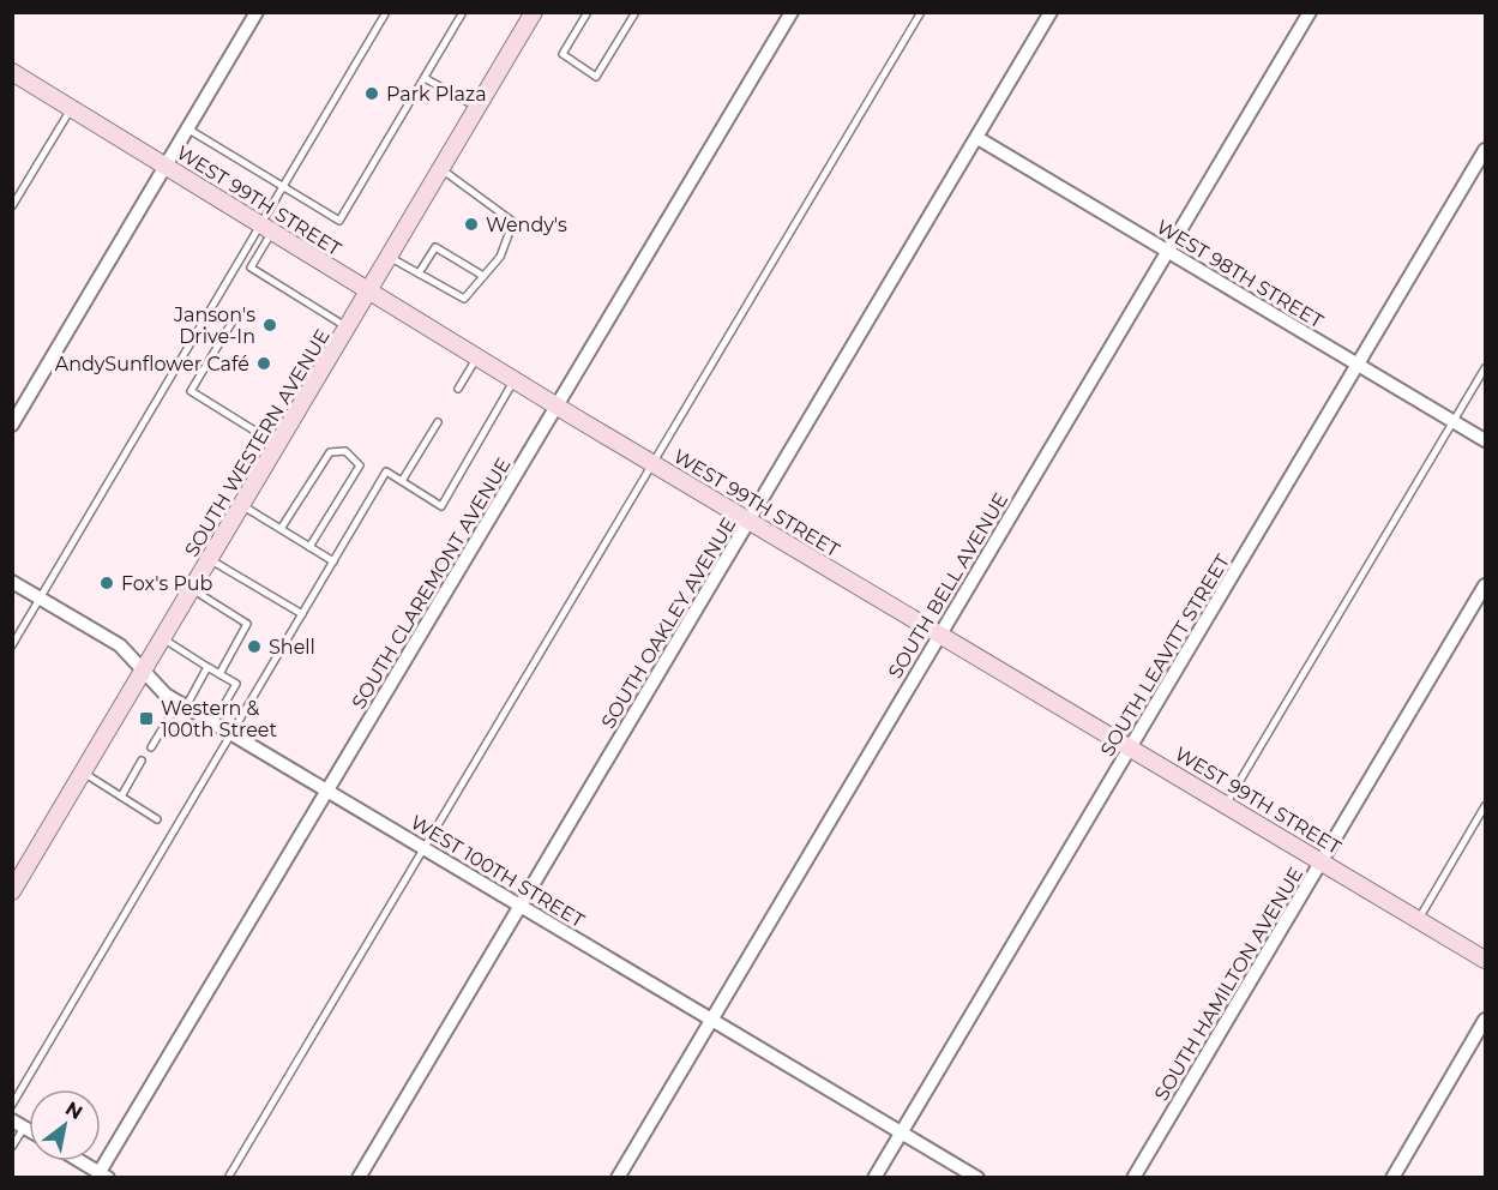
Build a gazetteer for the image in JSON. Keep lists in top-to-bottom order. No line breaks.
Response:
{"streets":{"street":["WEST 99TH STREET","WEST 98TH STREET","SOUTH WESTERN AVENUE","SOUTH CLAREMONT AVENUE","SOUTH BELL AVENUE","SOUTH OAKLEY AVENUE","SOUTH LEAVITT STREET","WEST 100TH STREET","SOUTH HAMILTON AVENUE"]},"crossings":[["WEST 99TH STREET","SOUTH WESTERN AVENUE"],["WEST 99TH STREET","SOUTH CLAREMONT AVENUE"],["WEST 99TH STREET","SOUTH BELL AVENUE"],["WEST 99TH STREET","SOUTH OAKLEY AVENUE"],["WEST 99TH STREET","SOUTH LEAVITT STREET"],["WEST 99TH STREET","SOUTH HAMILTON AVENUE"],["WEST 98TH STREET","SOUTH BELL AVENUE"],["WEST 98TH STREET","SOUTH OAKLEY AVENUE"],["WEST 98TH STREET","SOUTH LEAVITT STREET"],["SOUTH WESTERN AVENUE","WEST 100TH STREET"],["SOUTH CLAREMONT AVENUE","WEST 100TH STREET"],["SOUTH BELL AVENUE","WEST 100TH STREET"],["SOUTH OAKLEY AVENUE","WEST 100TH STREET"],["SOUTH LEAVITT STREET","WEST 100TH STREET"]],"places":{"other":["Park Plaza","Wendy's","Janson's Drive-In","AndySunflower Café","Fox's Pub","Shell"],"transit":["Western & 100th Street"]},"north":"top right"}
